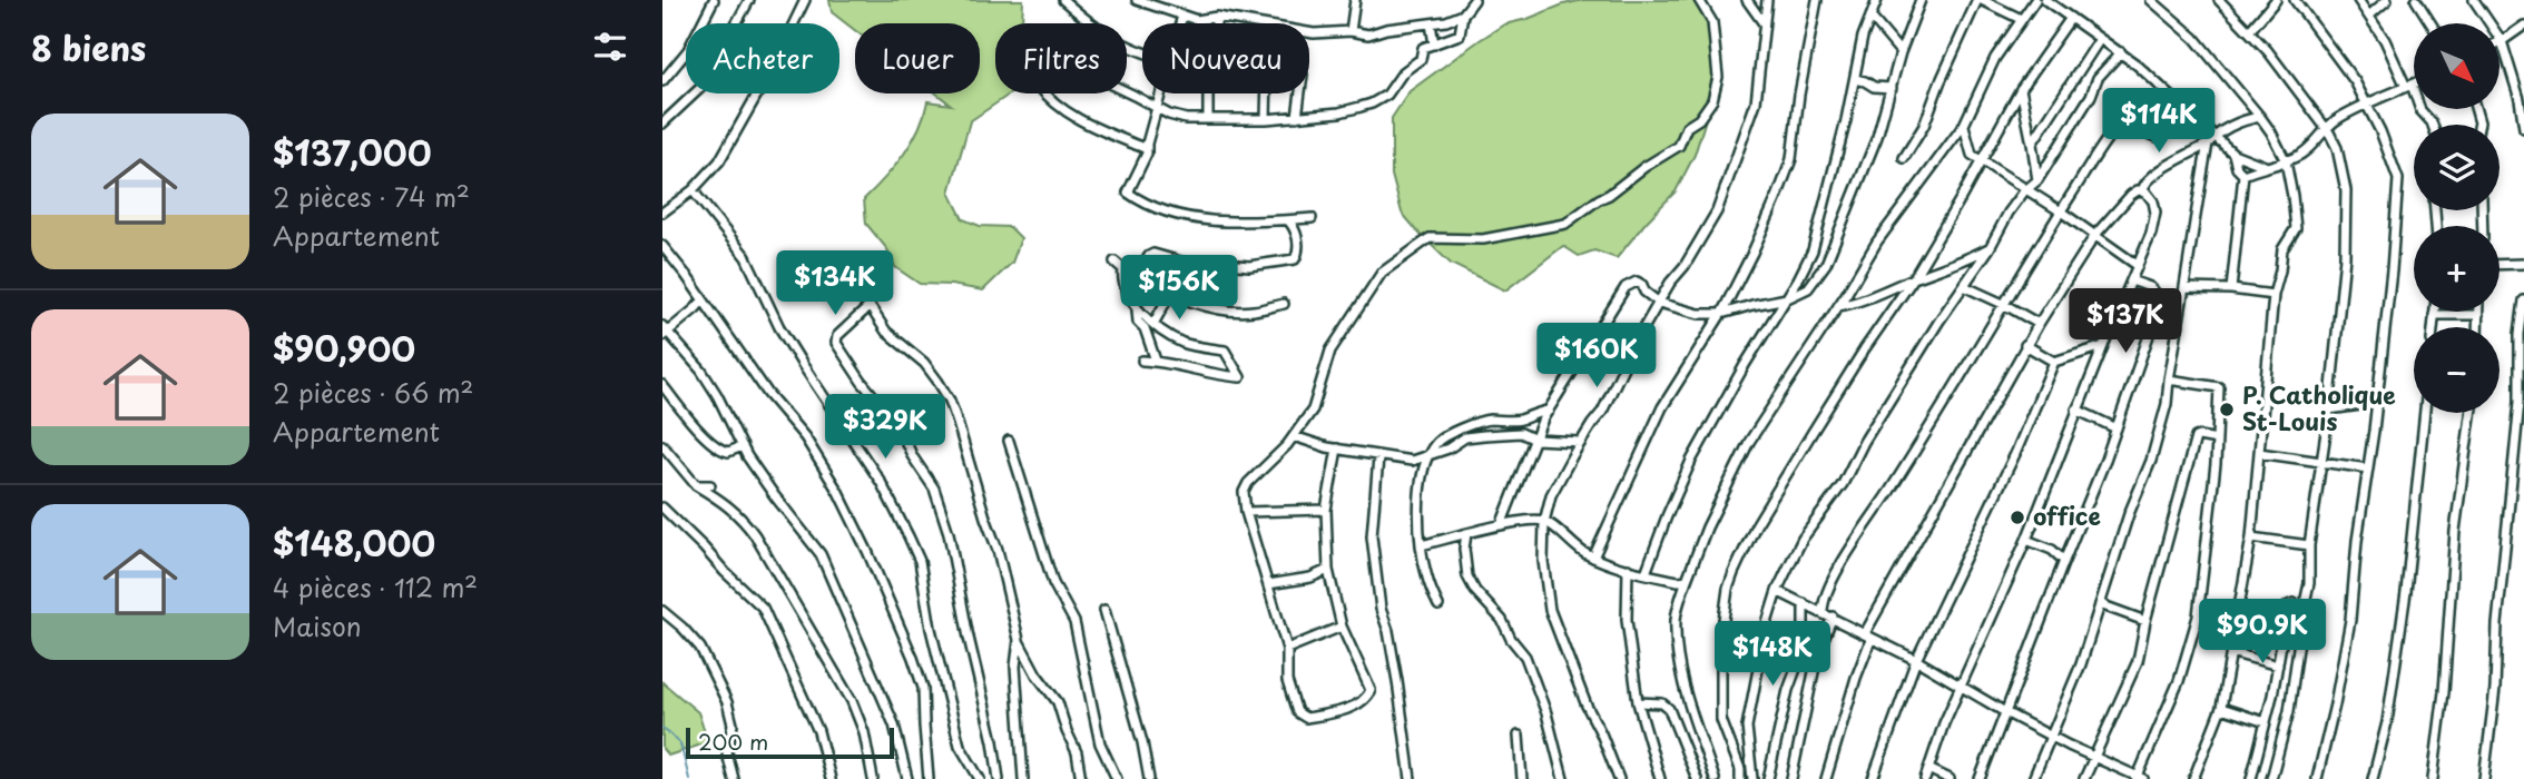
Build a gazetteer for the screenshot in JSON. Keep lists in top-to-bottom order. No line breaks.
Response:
{"places":["P. Catholique St-Louis","office"],"scale_bar":"200 m","north":"bottom right","page":{"heading":"8 biens","map_buttons":["+","−"],"chip":["Acheter","Louer","Filtres","Nouveau"],"price":["$114K","$134K","$156K","$137K","$160K","$329K","$90.9K","$148K"],"list":[{"name":"$137,000","note":"2 pièces · 74 m² · Appartement"},{"name":"$90,900","note":"2 pièces · 66 m² · Appartement"},{"name":"$148,000","note":"4 pièces · 112 m² · Maison"}],"scale":"200 m"}}
